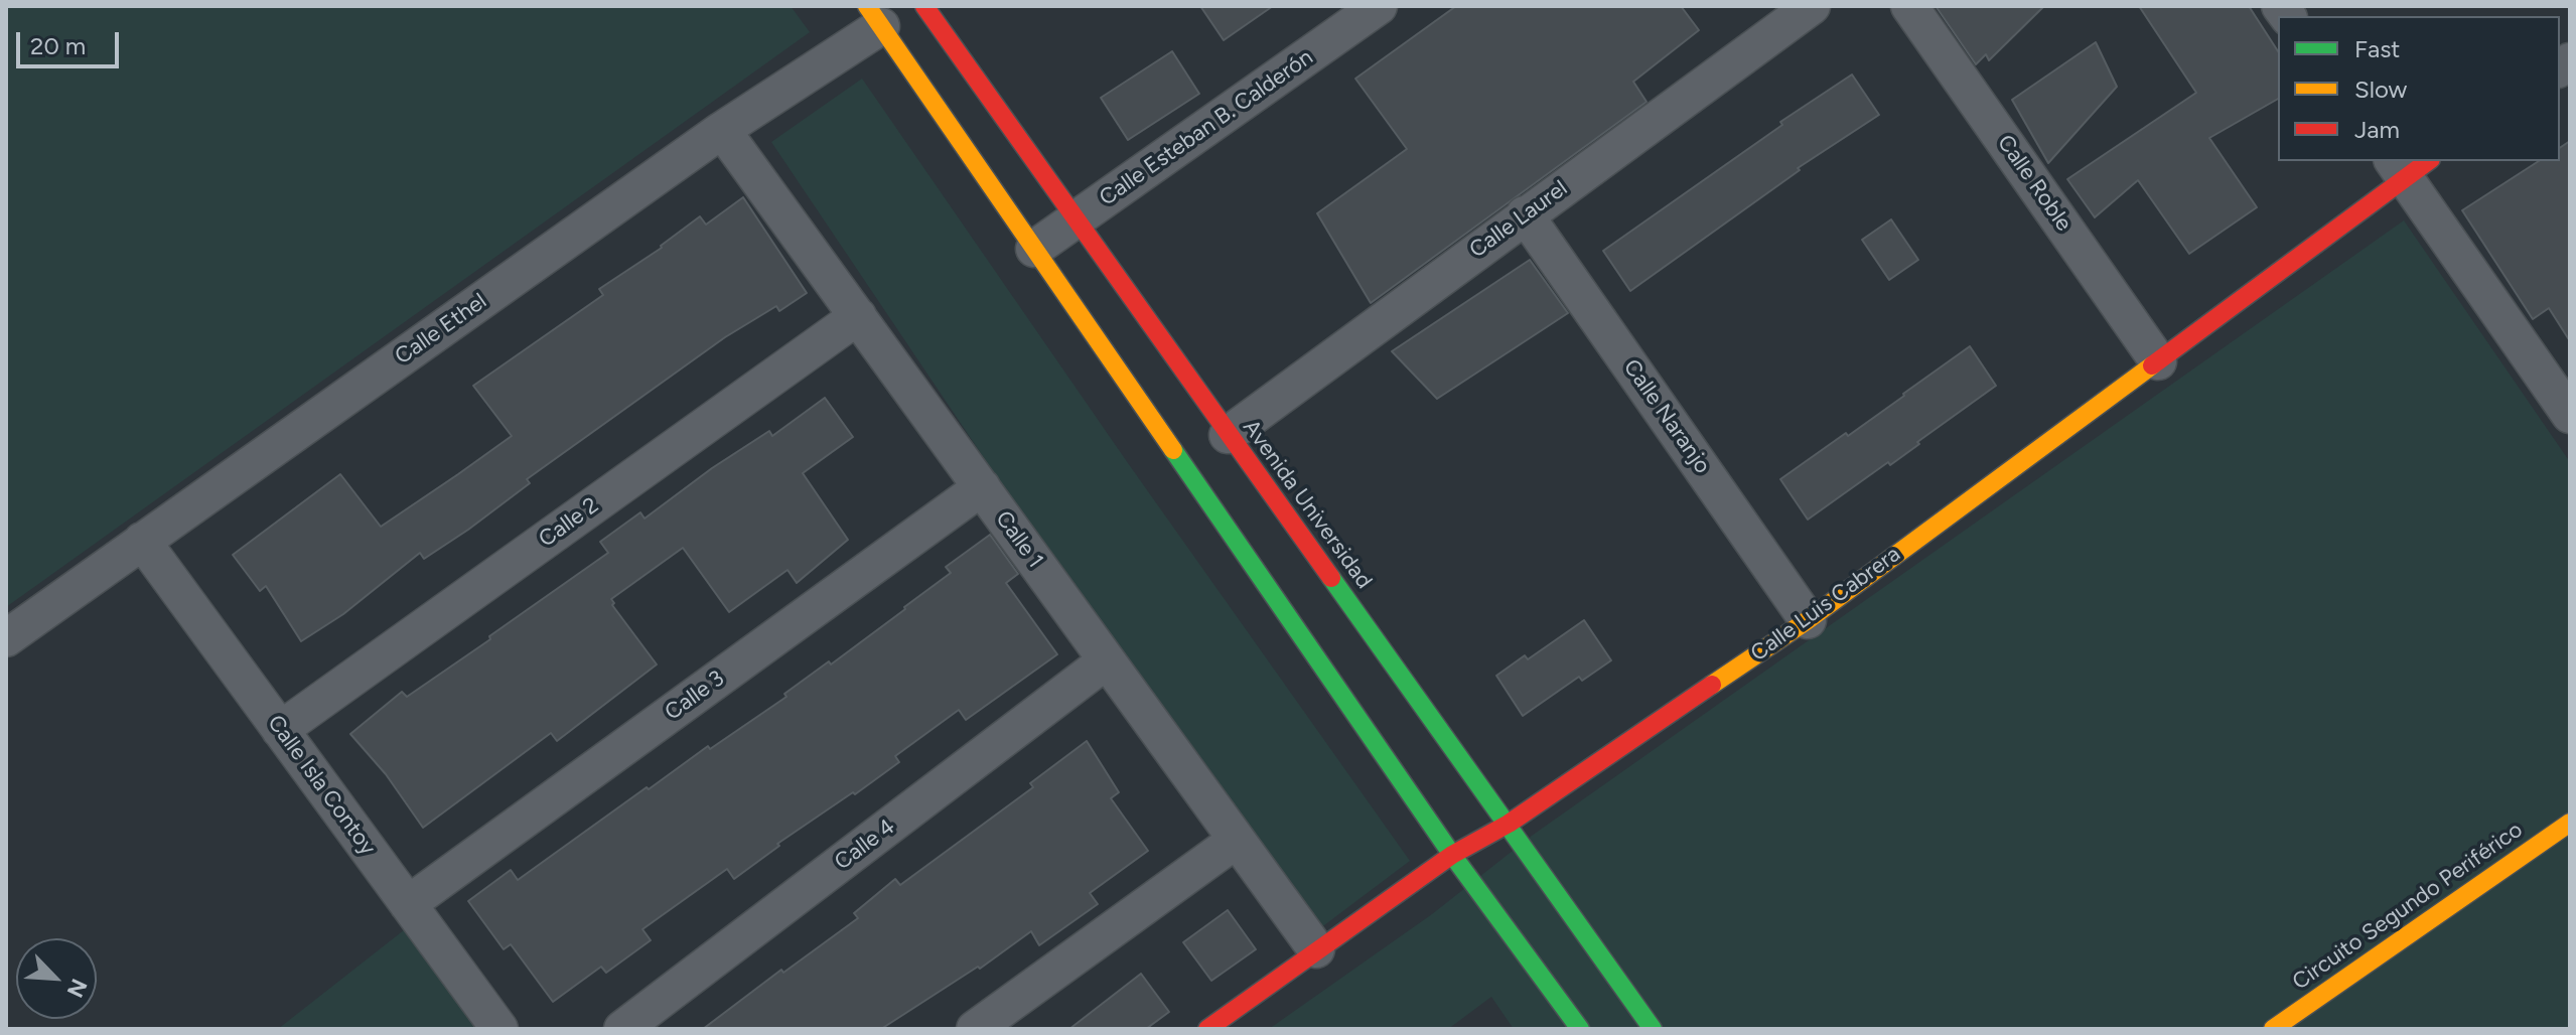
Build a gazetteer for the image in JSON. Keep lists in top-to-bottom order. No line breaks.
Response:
{"streets":{"main road":["Avenida Universidad","Calle Luis Cabrera","Circuito Segundo Periférico"],"street":["Calle Esteban B. Calderón","Calle Roble","Calle Laurel","Calle Ethel","Calle Naranjo","Calle 2","Calle 1","Calle 3","Calle Isla Contoy","Calle 4"]},"crossings":[["Calle Esteban B. Calderón","Avenida Universidad"],["Calle Roble","Calle Luis Cabrera"],["Calle Laurel","Calle Naranjo"],["Calle Laurel","Avenida Universidad"],["Calle Ethel","Calle 1"],["Calle Ethel","Calle Isla Contoy"],["Calle Naranjo","Calle Luis Cabrera"],["Avenida Universidad","Calle Luis Cabrera"],["Calle 2","Calle 1"],["Calle 2","Calle Isla Contoy"],["Calle 1","Calle Luis Cabrera"],["Calle 1","Calle 3"],["Calle 1","Calle 4"],["Calle 3","Calle Isla Contoy"]],"legend":["Fast","Slow","Jam"],"scale_bar":"20 m","north":"bottom right"}
